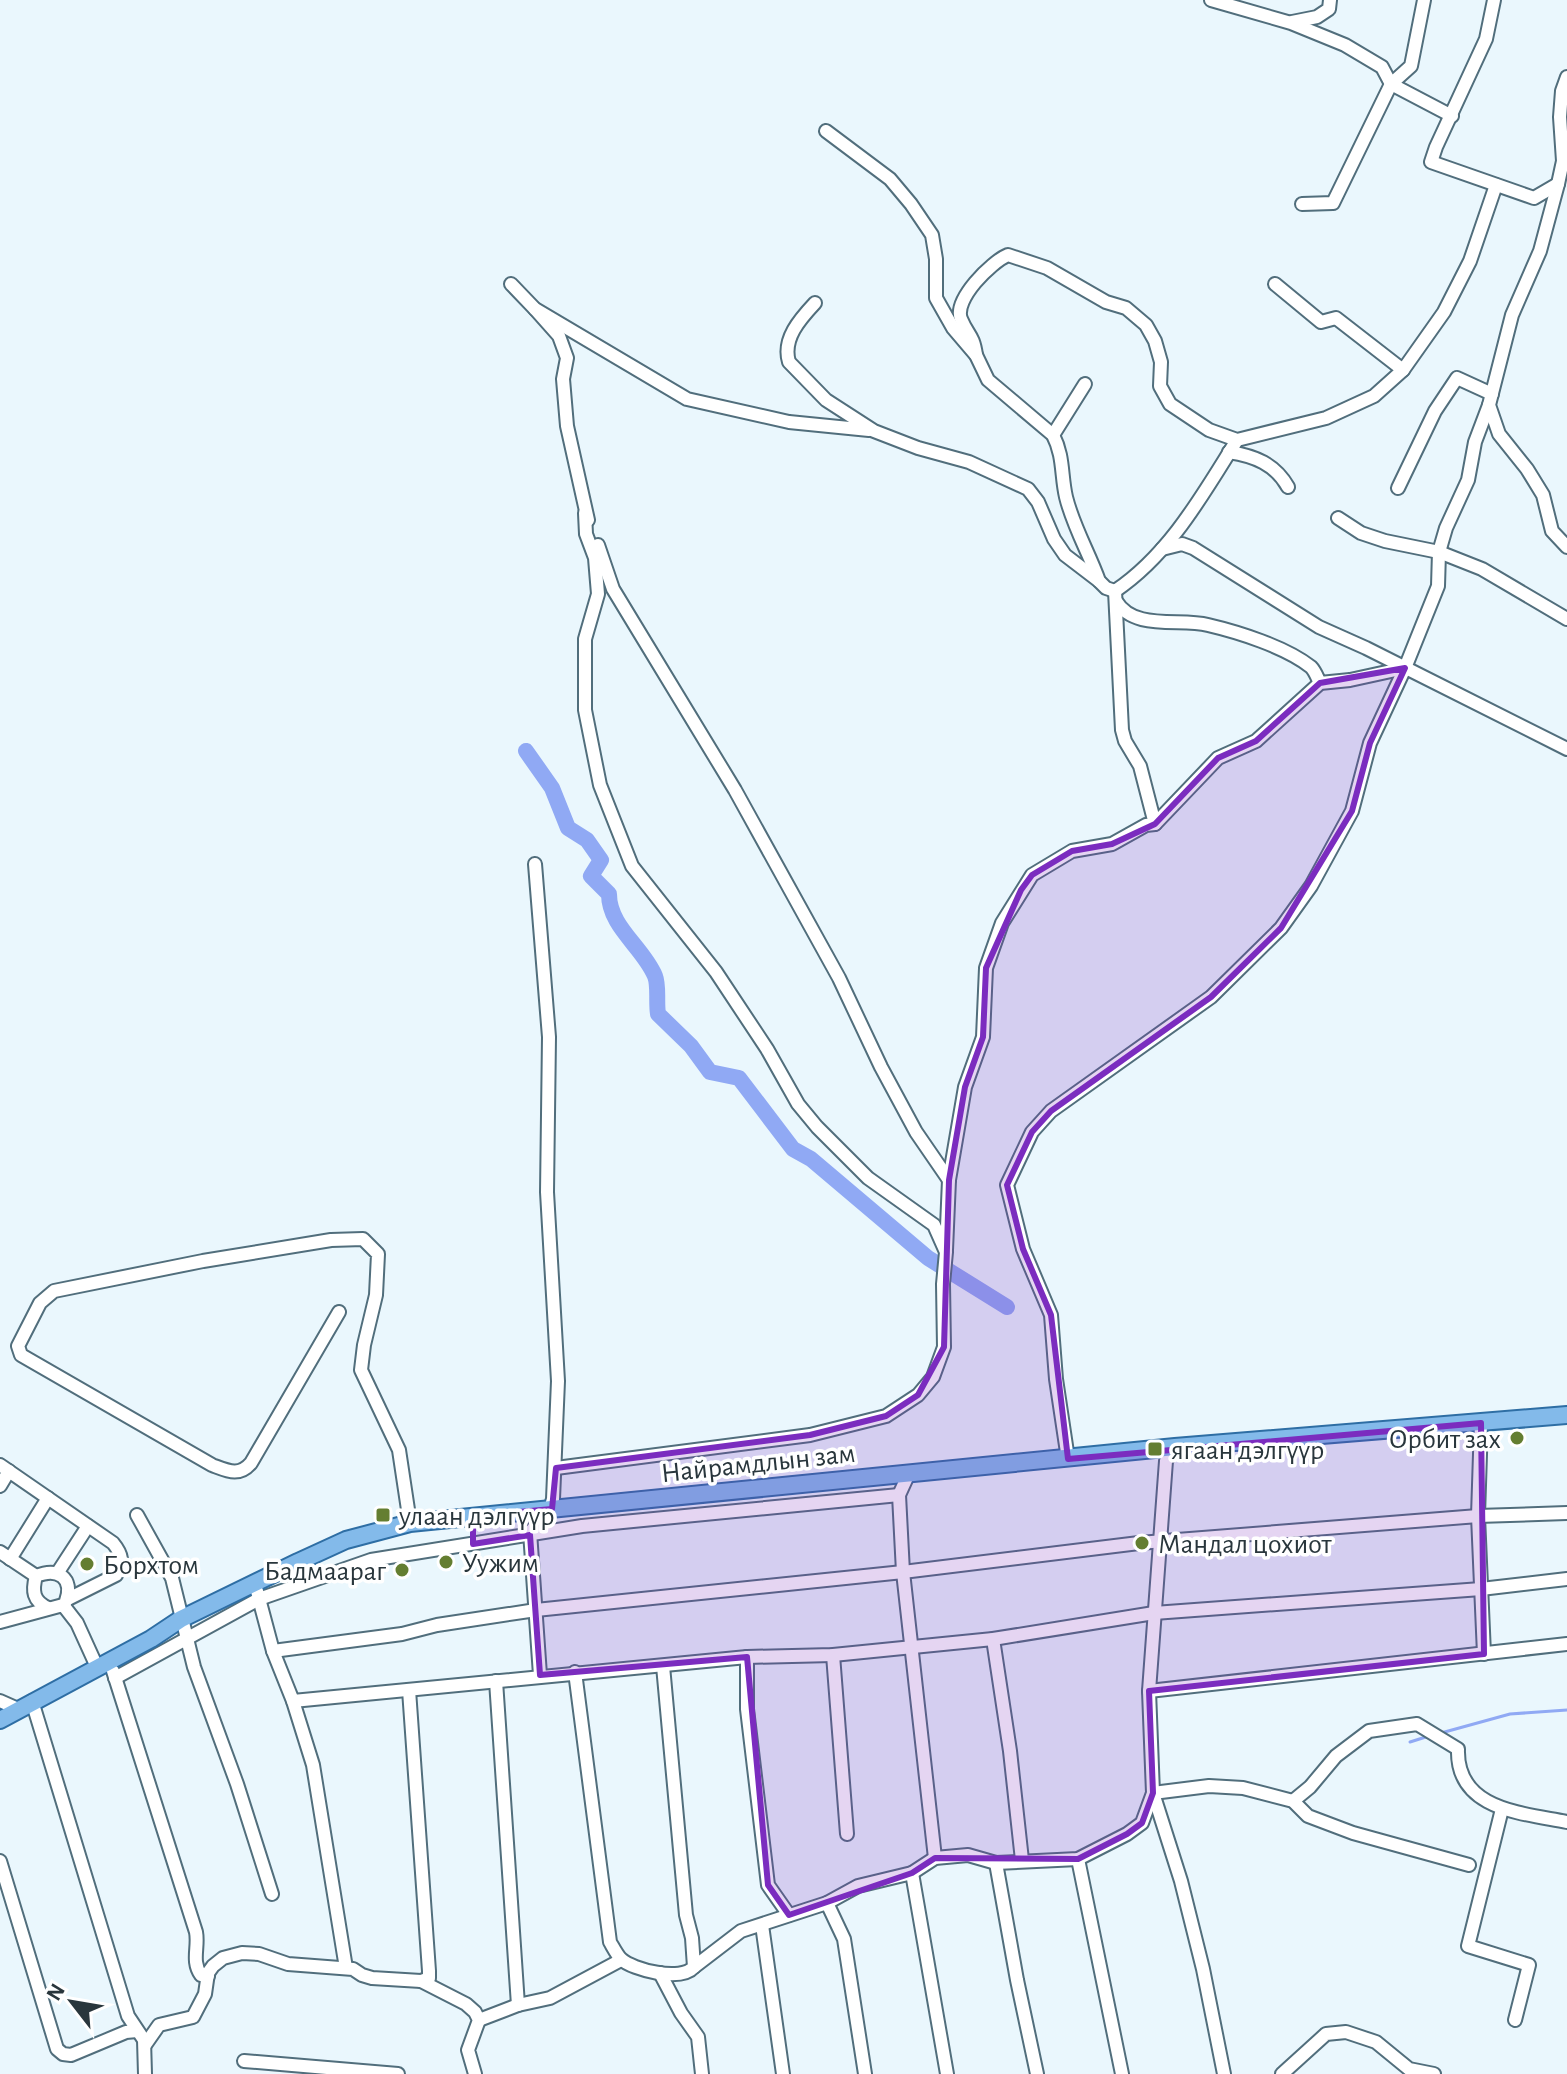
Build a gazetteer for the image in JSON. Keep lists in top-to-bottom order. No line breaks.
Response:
{"streets":{"main road":["Найрамдлын зам"]},"places":{"other":["Орбит зах","Мандал цохиот","Уужим","Борхтом","Бадмаараг"],"transit":["ягаан дэлгүүр","улаан дэлгүүр"]},"north":"top left"}
